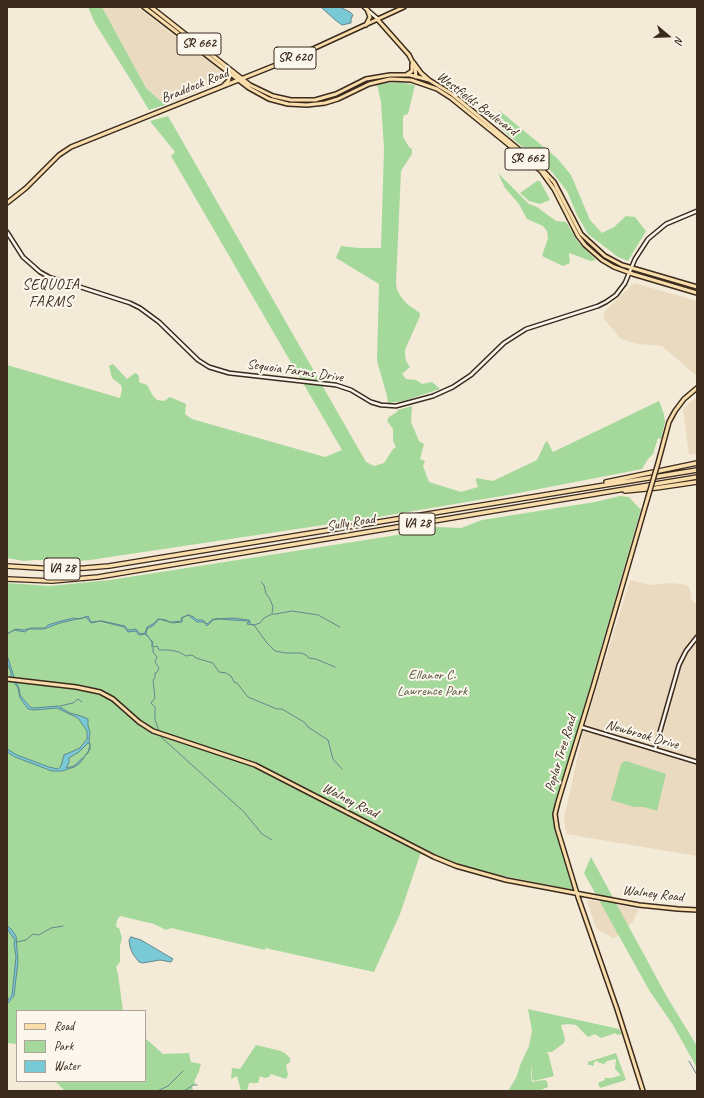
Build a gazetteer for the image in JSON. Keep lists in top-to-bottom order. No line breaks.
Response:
{"streets":{"highway":["Sully Road","VA 28"],"main road":["SR 662","SR 620","Braddock Road","Westfields Boulevard","Poplar Tree Road","Walney Road"],"street":["Sequoia Farms Drive","Newbrook Drive"]},"crossings":[["SR 662","Braddock Road"],["SR 662","Westfields Boulevard"],["Braddock Road","Westfields Boulevard"],["Westfields Boulevard","Sequoia Farms Drive"],["Newbrook Drive","Poplar Tree Road"],["Poplar Tree Road","Walney Road"]],"districts":["SEQUOIA FARMS"],"parks":["Ellanor C. Lawrence Park"],"legend":["Road","Park","Water"],"north":"right"}
